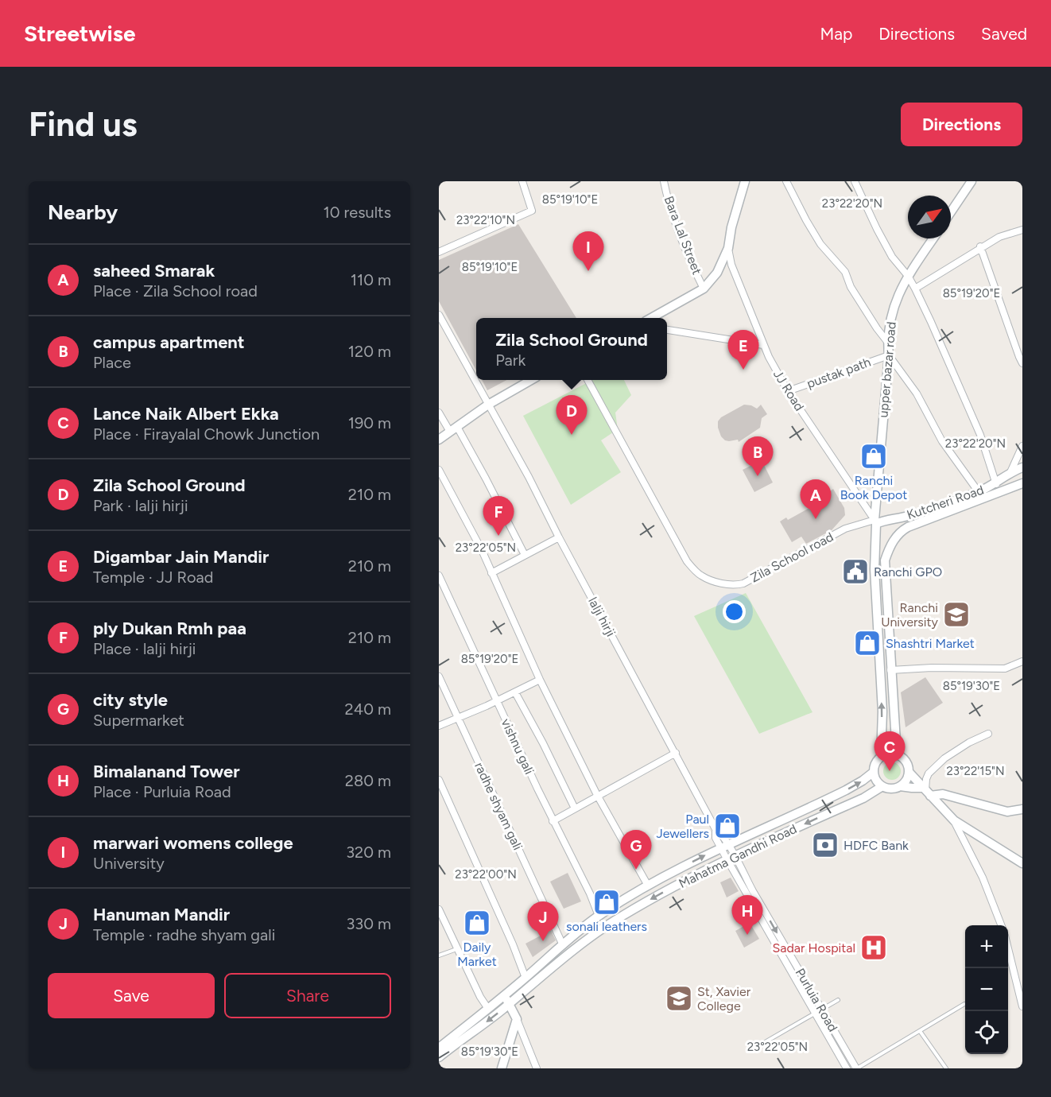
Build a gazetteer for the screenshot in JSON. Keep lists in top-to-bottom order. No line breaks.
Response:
{"streets":{"main road":["upper bazar road","Kutcheri Road","Mahatma Gandhi Road"],"street":["Bara Lal Street","pustak path","JJ Road","Zila School road","lalji hirji","vishnu gali","radhe shyam gali","Purluia Road"]},"crossings":[["upper bazar road","pustak path"],["upper bazar road","JJ Road"],["upper bazar road","Kutcheri Road"],["upper bazar road","Zila School road"],["pustak path","JJ Road"],["JJ Road","Kutcheri Road"],["JJ Road","Zila School road"],["Kutcheri Road","Zila School road"],["lalji hirji","Mahatma Gandhi Road"],["lalji hirji","Purluia Road"],["vishnu gali","Mahatma Gandhi Road"],["radhe shyam gali","Mahatma Gandhi Road"],["Mahatma Gandhi Road","Purluia Road"]],"places":{"shop":["Ranchi Book Depot","Shashtri Market","Paul Jewellers","sonali leathers","Daily Market"],"public building":["Ranchi GPO"],"school or university":["Ranchi University","St, Xavier College"],"bank":["HDFC Bank"],"hospital":["Sadar Hospital"]},"north":"top right","page":{"header":"Streetwise","nav":["Map","Directions","Saved"],"buttons":["Directions",["Save","Share"]],"title":"Find us","heading":["Nearby","10 results"],"pins":["I","E","D","B","A","F","C","G","H","J"],"list":[{"mark":"A","name":"saheed Smarak","note":"Place · Zila School road","value":"110 m"},{"mark":"B","name":"campus apartment","note":"Place","value":"120 m"},{"mark":"C","name":"Lance Naik Albert Ekka","note":"Place · Firayalal Chowk Junction","value":"190 m"},{"mark":"D","name":"Zila School Ground","note":"Park · lalji hirji","value":"210 m"},{"mark":"E","name":"Digambar Jain Mandir","note":"Temple · JJ Road","value":"210 m"},{"mark":"F","name":"ply Dukan Rmh paa","note":"Place · lalji hirji","value":"210 m"},{"mark":"G","name":"city style","note":"Supermarket","value":"240 m"},{"mark":"H","name":"Bimalanand Tower","note":"Place · Purluia Road","value":"280 m"},{"mark":"I","name":"marwari womens college","note":"University","value":"320 m"},{"mark":"J","name":"Hanuman Mandir","note":"Temple · radhe shyam gali","value":"330 m"}],"popup":["Zila School Ground","Park"],"map_buttons":["+","−"]},"coordinates":["85°19'10\"E","23°22'20\"N","23°22'10\"N","85°19'20\"E","23°22'05\"N","85°19'30\"E","23°22'15\"N","23°22'00\"N"]}
